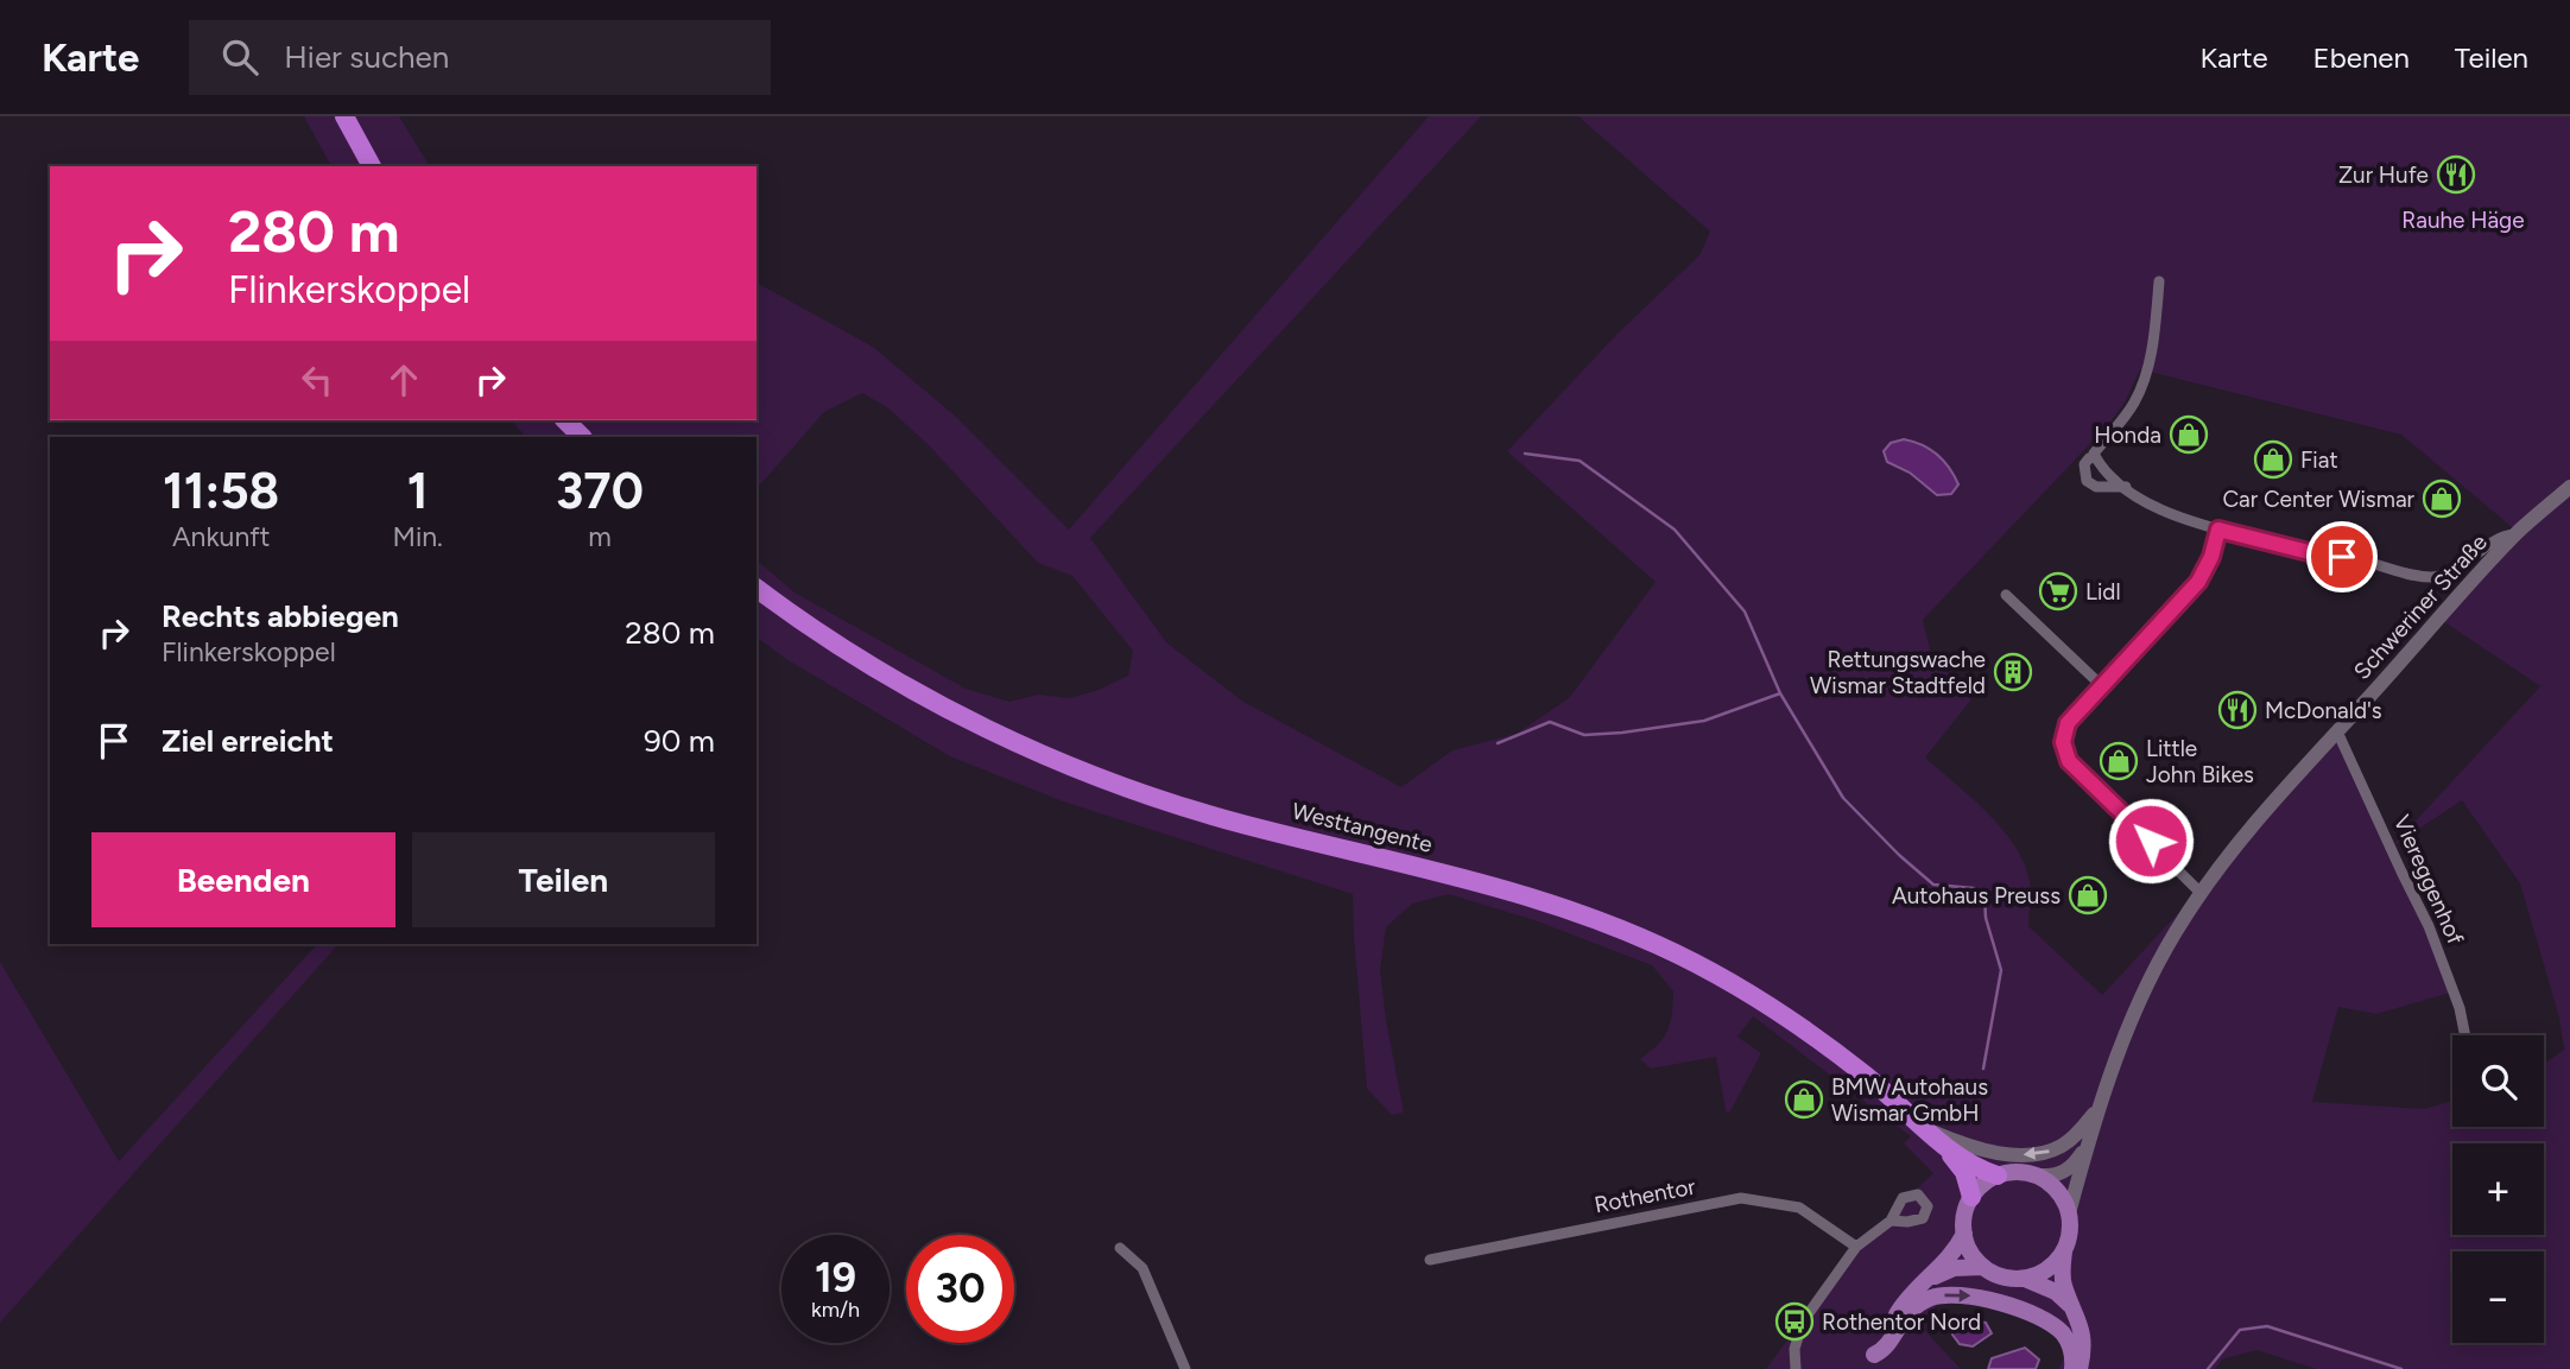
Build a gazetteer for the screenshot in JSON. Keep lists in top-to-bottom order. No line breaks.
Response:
{"streets":{"highway":["Westtangente"],"main road":["Schweriner Straße"],"street":["Viereggenhof","Rothentor"]},"crossings":[["Schweriner Straße","Westtangente"],["Schweriner Straße","Viereggenhof"]],"parks":["Rauhe Häge"],"places":{"restaurant":["Zur Hufe","McDonald's"],"shop":["Honda","Fiat","Car Center Wismar","Little John Bikes","Autohaus Preuss","BMW Autohaus Wismar GmbH"],"supermarket":["Lidl"],"building":["Rettungswache Wismar Stadtfeld"],"bus stop":["Rothentor Nord"]},"page":{"header":"Karte","search":"Hier suchen","nav":["Karte","Ebenen","Teilen"],"turn":["280 m","Flinkerskoppel"],"eta":["11:58","Ankunft","1","Min.","370","m"],"list":[{"name":"Rechts abbiegen","note":"Flinkerskoppel","value":"280 m"},{"name":"Ziel erreicht","value":"90 m"}],"buttons":["Beenden","Teilen"],"map_buttons":["+","−"],"speed":"19 km/h","limit":"30"}}
